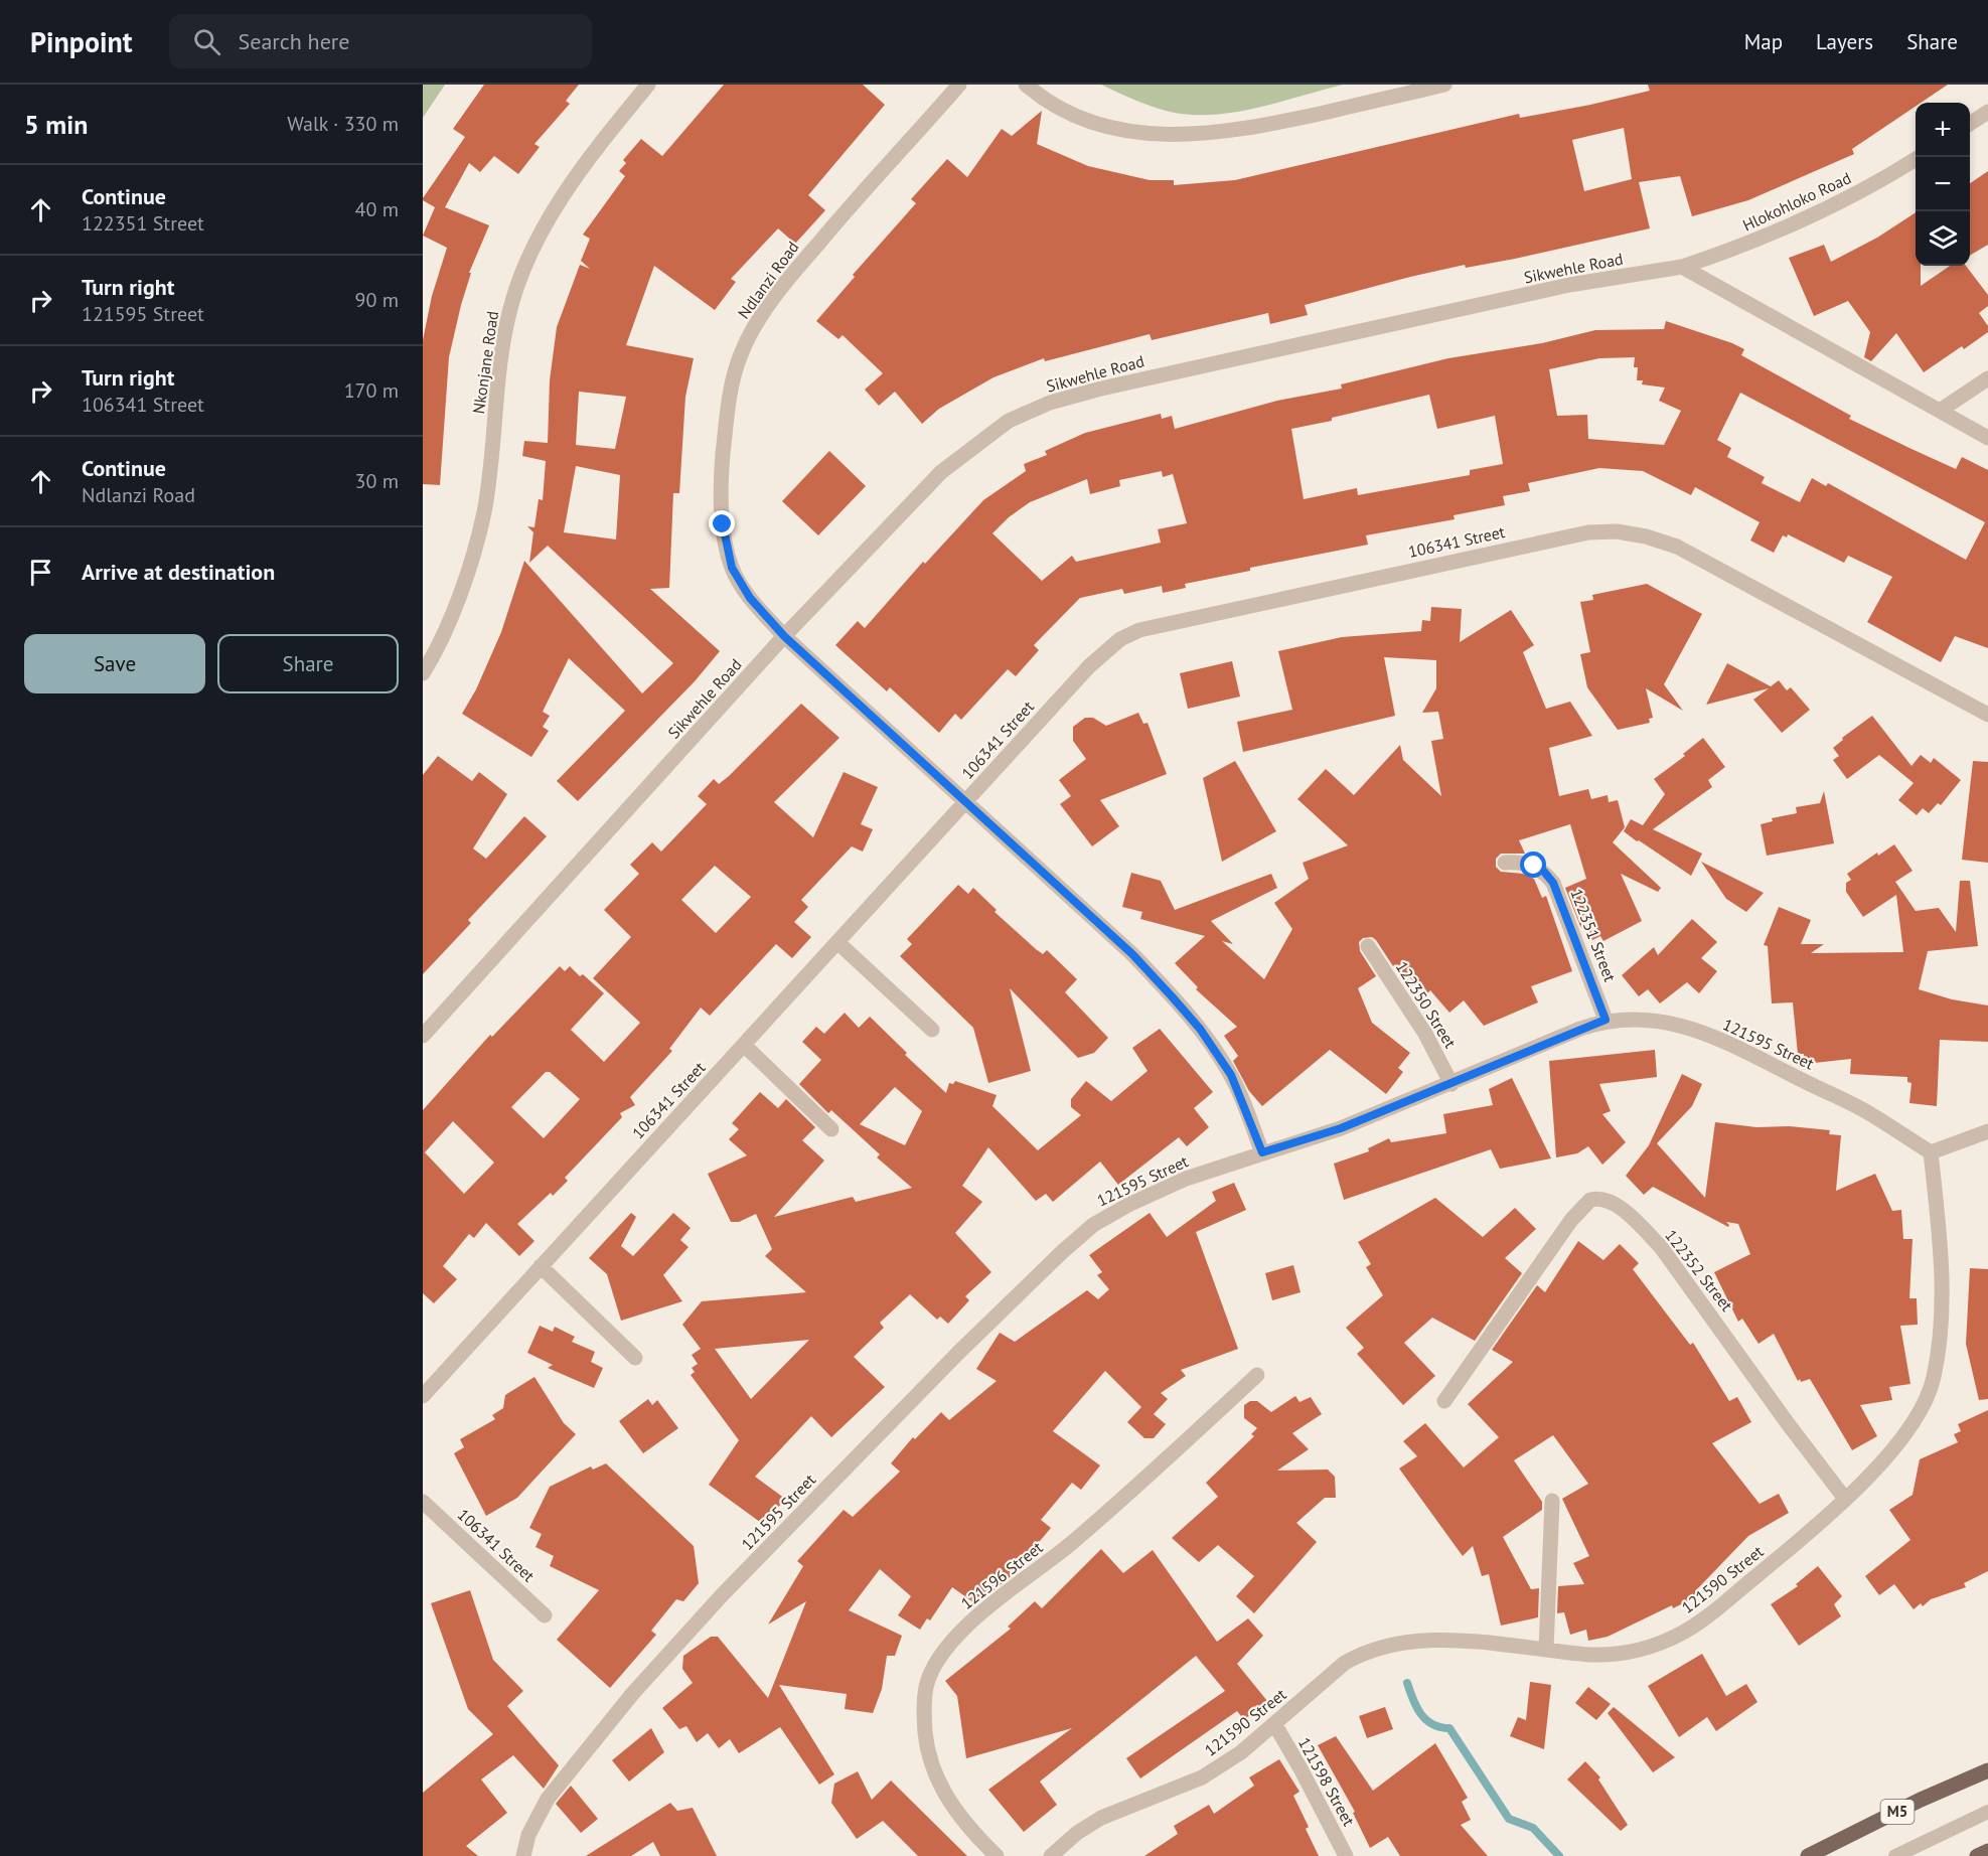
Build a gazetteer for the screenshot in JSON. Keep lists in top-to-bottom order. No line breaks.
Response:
{"streets":{"main road":["M5"],"street":["Hlokohloko Road","Sikwehle Road","Ndlanzi Road","Nkonjane Road","106341 Street","122351 Street","122350 Street","121595 Street","122352 Street","121596 Street","121590 Street","121598 Street"]},"crossings":[["Hlokohloko Road","Sikwehle Road"],["Sikwehle Road","Ndlanzi Road"],["Sikwehle Road","106341 Street"],["Ndlanzi Road","106341 Street"],["106341 Street","121595 Street"],["122351 Street","121595 Street"],["122350 Street","121595 Street"],["121595 Street","121590 Street"],["122352 Street","121590 Street"],["121590 Street","121598 Street"]],"page":{"header":"Pinpoint","search":"Search here","nav":["Map","Layers","Share"],"heading":["5 min","Walk · 330 m"],"map_buttons":["+","−"],"list":[["Continue","122351 Street","40 m"],["Turn right","121595 Street","90 m"],["Turn right","106341 Street","170 m"],["Continue","Ndlanzi Road","30 m"],"Arrive at destination"],"buttons":["Save","Share"]}}
